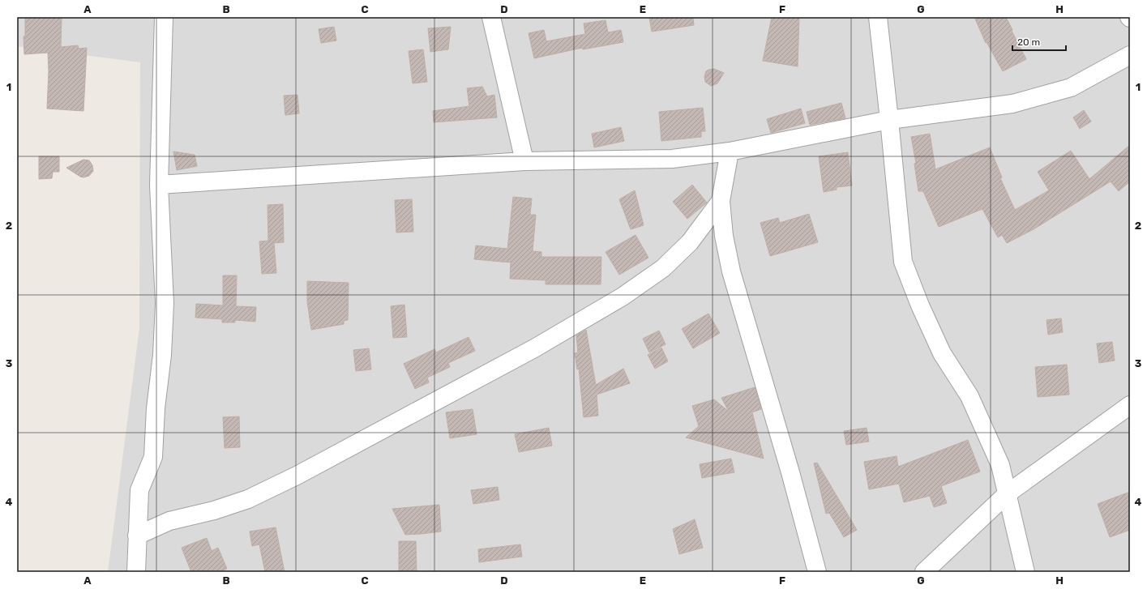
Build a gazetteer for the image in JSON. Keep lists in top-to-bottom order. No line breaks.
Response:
{"scale_bar":"20 m","grid":{"columns":["A","B","C","D","E","F","G","H"],"rows":["1","2","3","4"]}}
